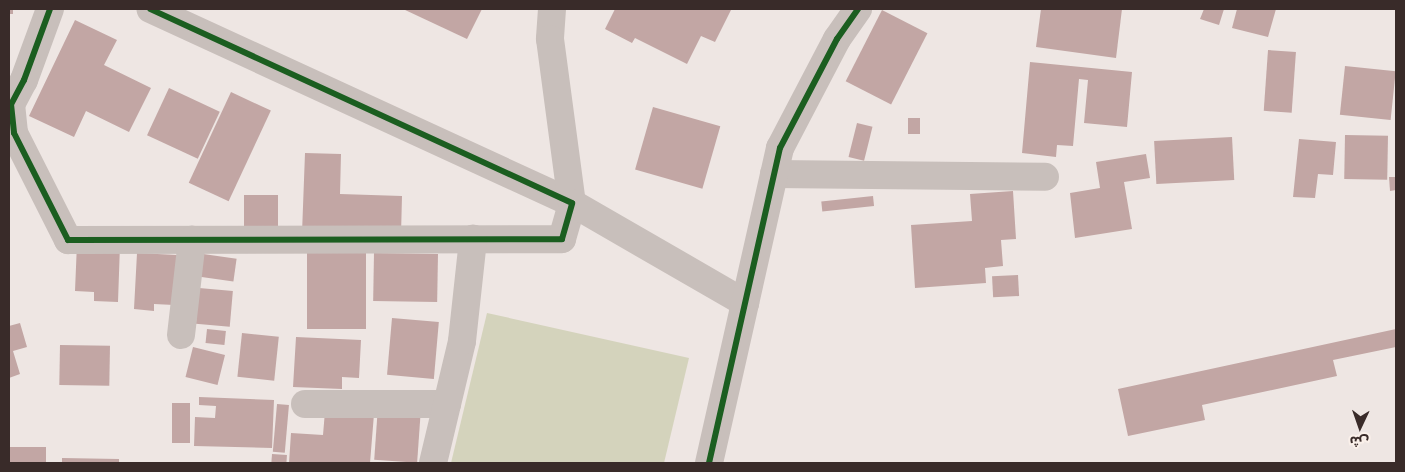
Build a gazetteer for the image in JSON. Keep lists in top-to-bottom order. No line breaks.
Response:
{"north":"bottom"}
